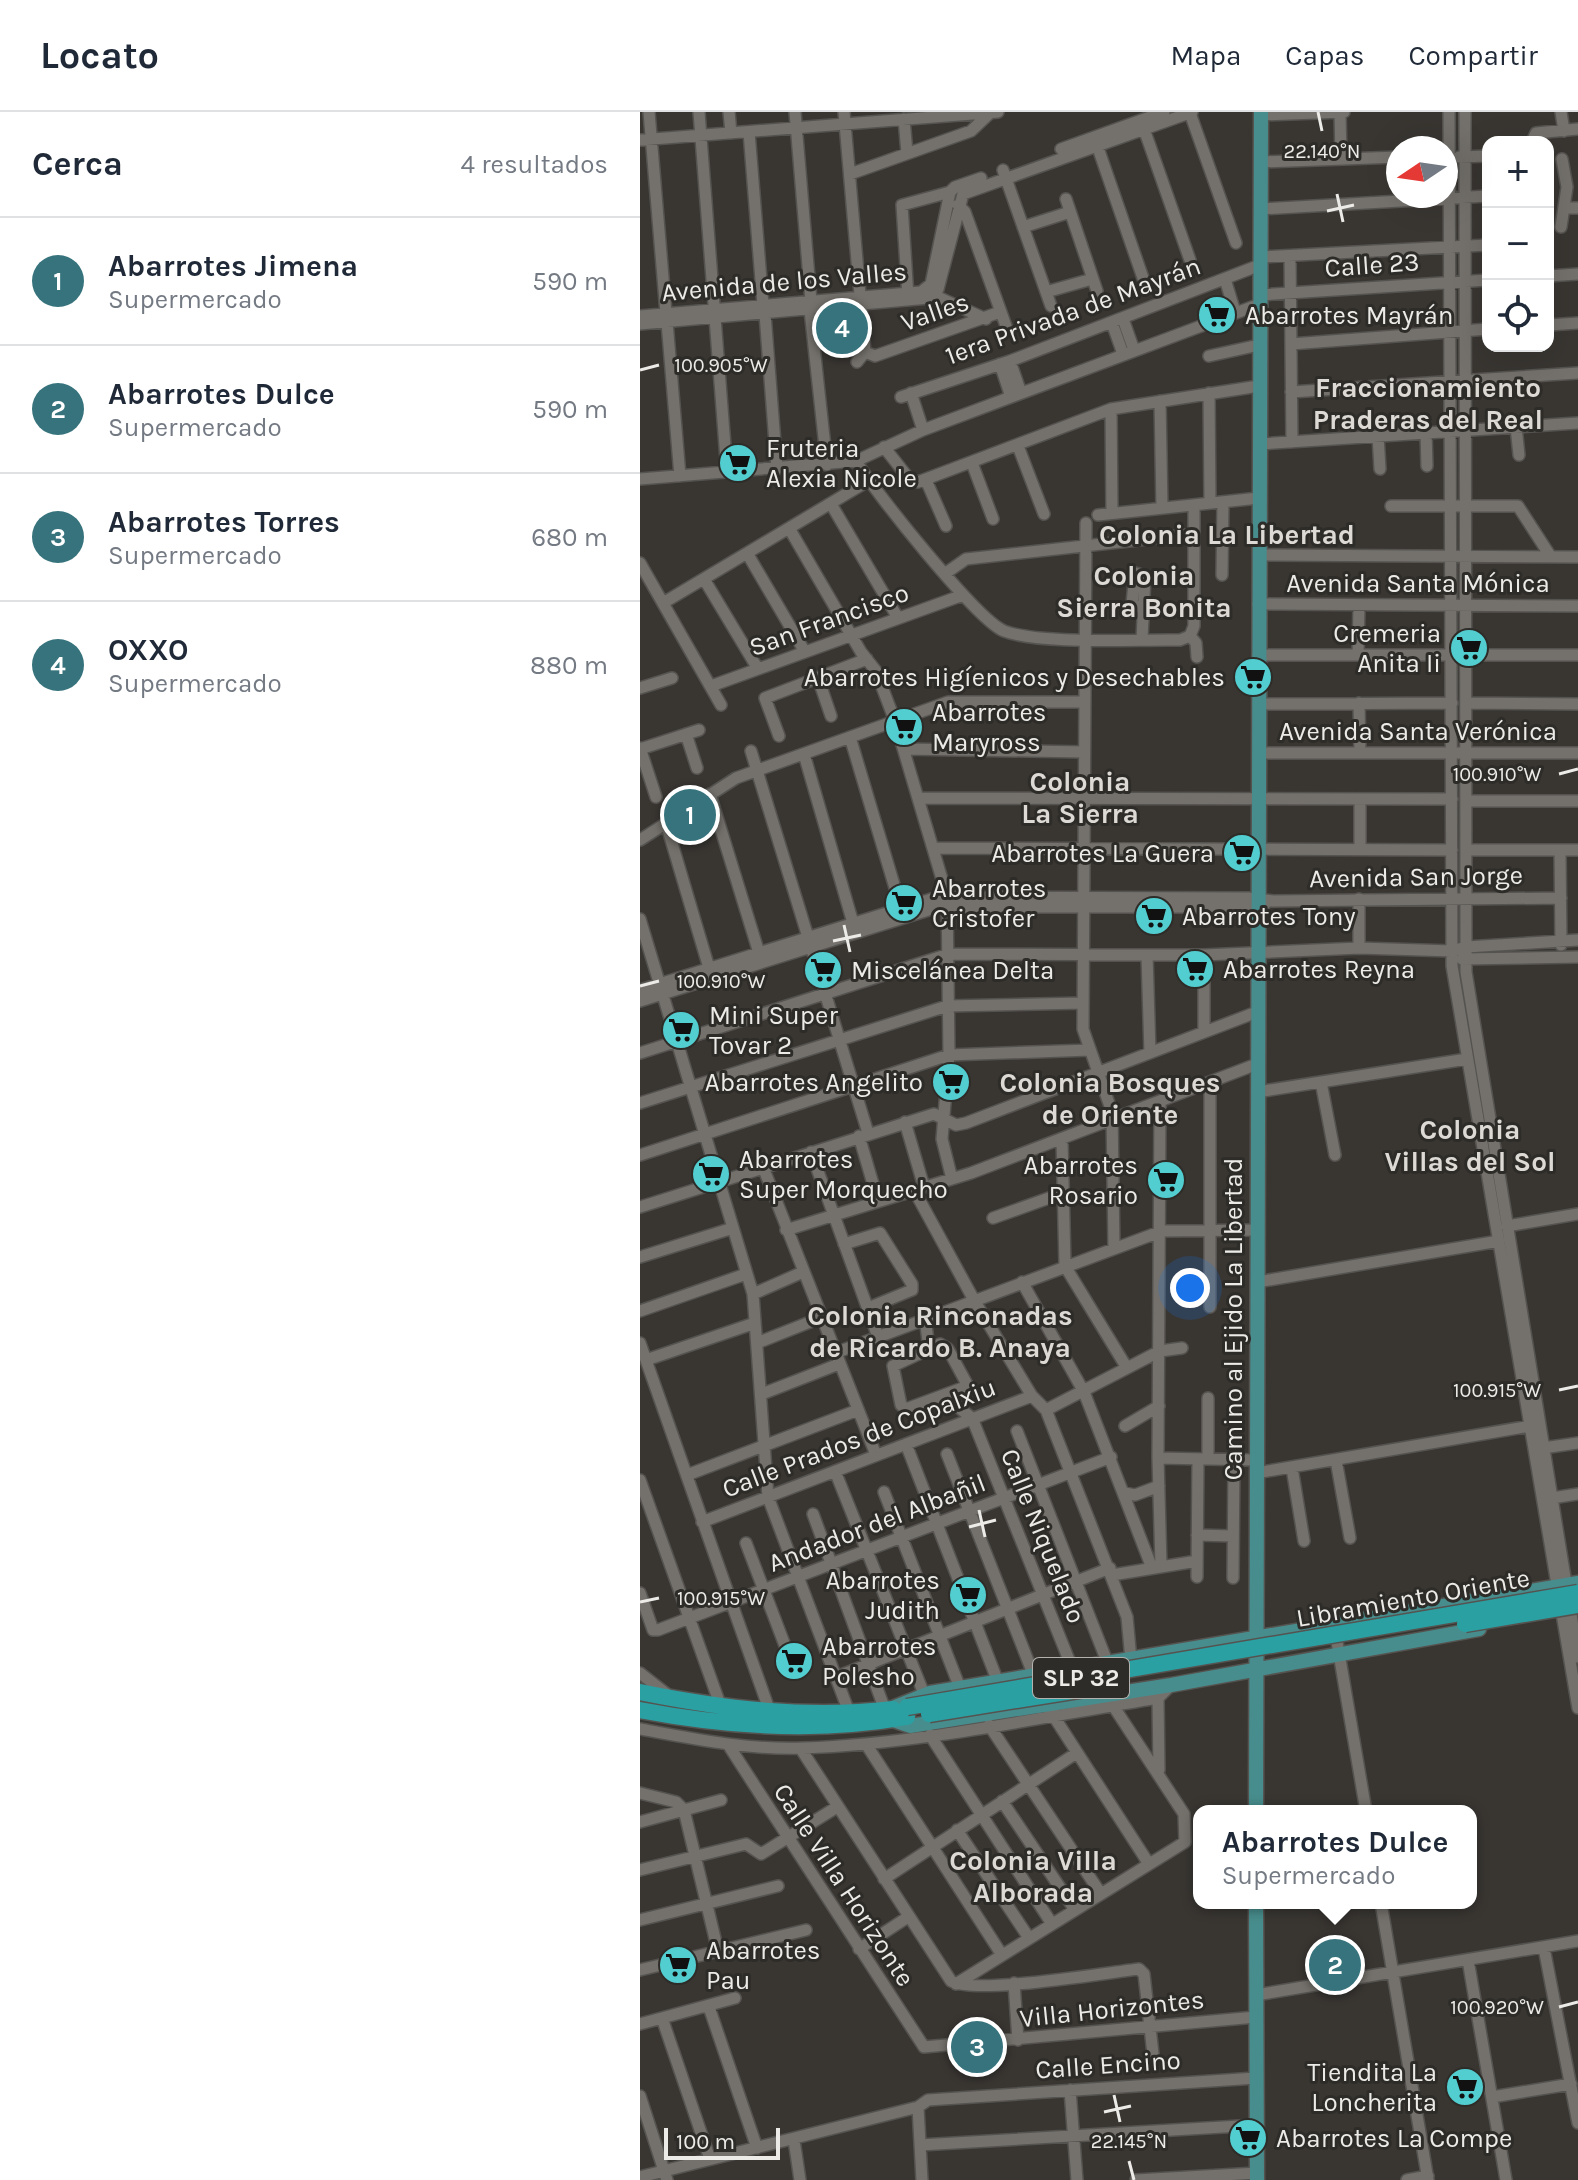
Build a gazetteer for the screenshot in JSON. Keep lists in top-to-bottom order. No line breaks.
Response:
{"streets":{"highway":["Libramiento Oriente","SLP 32"],"main road":["Camino al Ejido La Libertad"],"street":["Calle 23","Avenida de los Valles","1era Privada de Mayrán","Valles","Avenida Santa Mónica","San Francisco","Avenida Santa Verónica","Avenida San Jorge","Calle Prados de Copalxiu","Andador del Albañil","Calle Niquelado","Calle Villa Horizonte","Villa Horizontes","Calle Encino"]},"crossings":[["Calle 23","1era Privada de Mayrán"],["Calle 23","Camino al Ejido La Libertad"],["Avenida de los Valles","Valles"],["1era Privada de Mayrán","Camino al Ejido La Libertad"],["Avenida Santa Mónica","Camino al Ejido La Libertad"],["Avenida Santa Verónica","Camino al Ejido La Libertad"],["Avenida San Jorge","Camino al Ejido La Libertad"],["Camino al Ejido La Libertad","Libramiento Oriente"],["Camino al Ejido La Libertad","SLP 32"],["Calle Prados de Copalxiu","Calle Niquelado"],["Andador del Albañil","Calle Niquelado"],["Libramiento Oriente","SLP 32"],["Calle Villa Horizonte","Villa Horizontes"]],"districts":["Fraccionamiento Praderas del Real","Colonia La Libertad","Colonia Sierra Bonita","Colonia La Sierra","Colonia Bosques de Oriente","Colonia Villas del Sol","Colonia Rinconadas de Ricardo B. Anaya","Colonia Villa Alborada"],"places":{"supermarket":["Abarrotes Mayrán","Fruteria Alexia Nicole","Cremeria Anita Ii","Abarrotes Higíenicos y Desechables","Abarrotes Maryross","Abarrotes La Guera","Abarrotes Cristofer","Abarrotes Tony","Abarrotes Reyna","Miscelánea Delta","Mini Super Tovar 2","Abarrotes Angelito","Abarrotes Super Morquecho","Abarrotes Rosario","Abarrotes Judith","Abarrotes Polesho","Abarrotes Pau","Tiendita La Loncherita","Abarrotes La Compe"]},"scale_bar":"100 m","north":"left","page":{"header":"Locato","nav":["Mapa","Capas","Compartir"],"heading":["Cerca","4 resultados"],"map_buttons":["+","−"],"list":[{"mark":"1","name":"Abarrotes Jimena","note":"Supermercado","value":"590 m"},{"mark":"2","name":"Abarrotes Dulce","note":"Supermercado","value":"590 m"},{"mark":"3","name":"Abarrotes Torres","note":"Supermercado","value":"680 m"},{"mark":"4","name":"OXXO","note":"Supermercado","value":"880 m"}],"pins":["4","1","2","3"],"popup":["Abarrotes Dulce","Supermercado"],"scale":"100 m"},"coordinates":["22.140°N","100.905°W","100.910°W","100.915°W","100.920°W","22.145°N"]}
